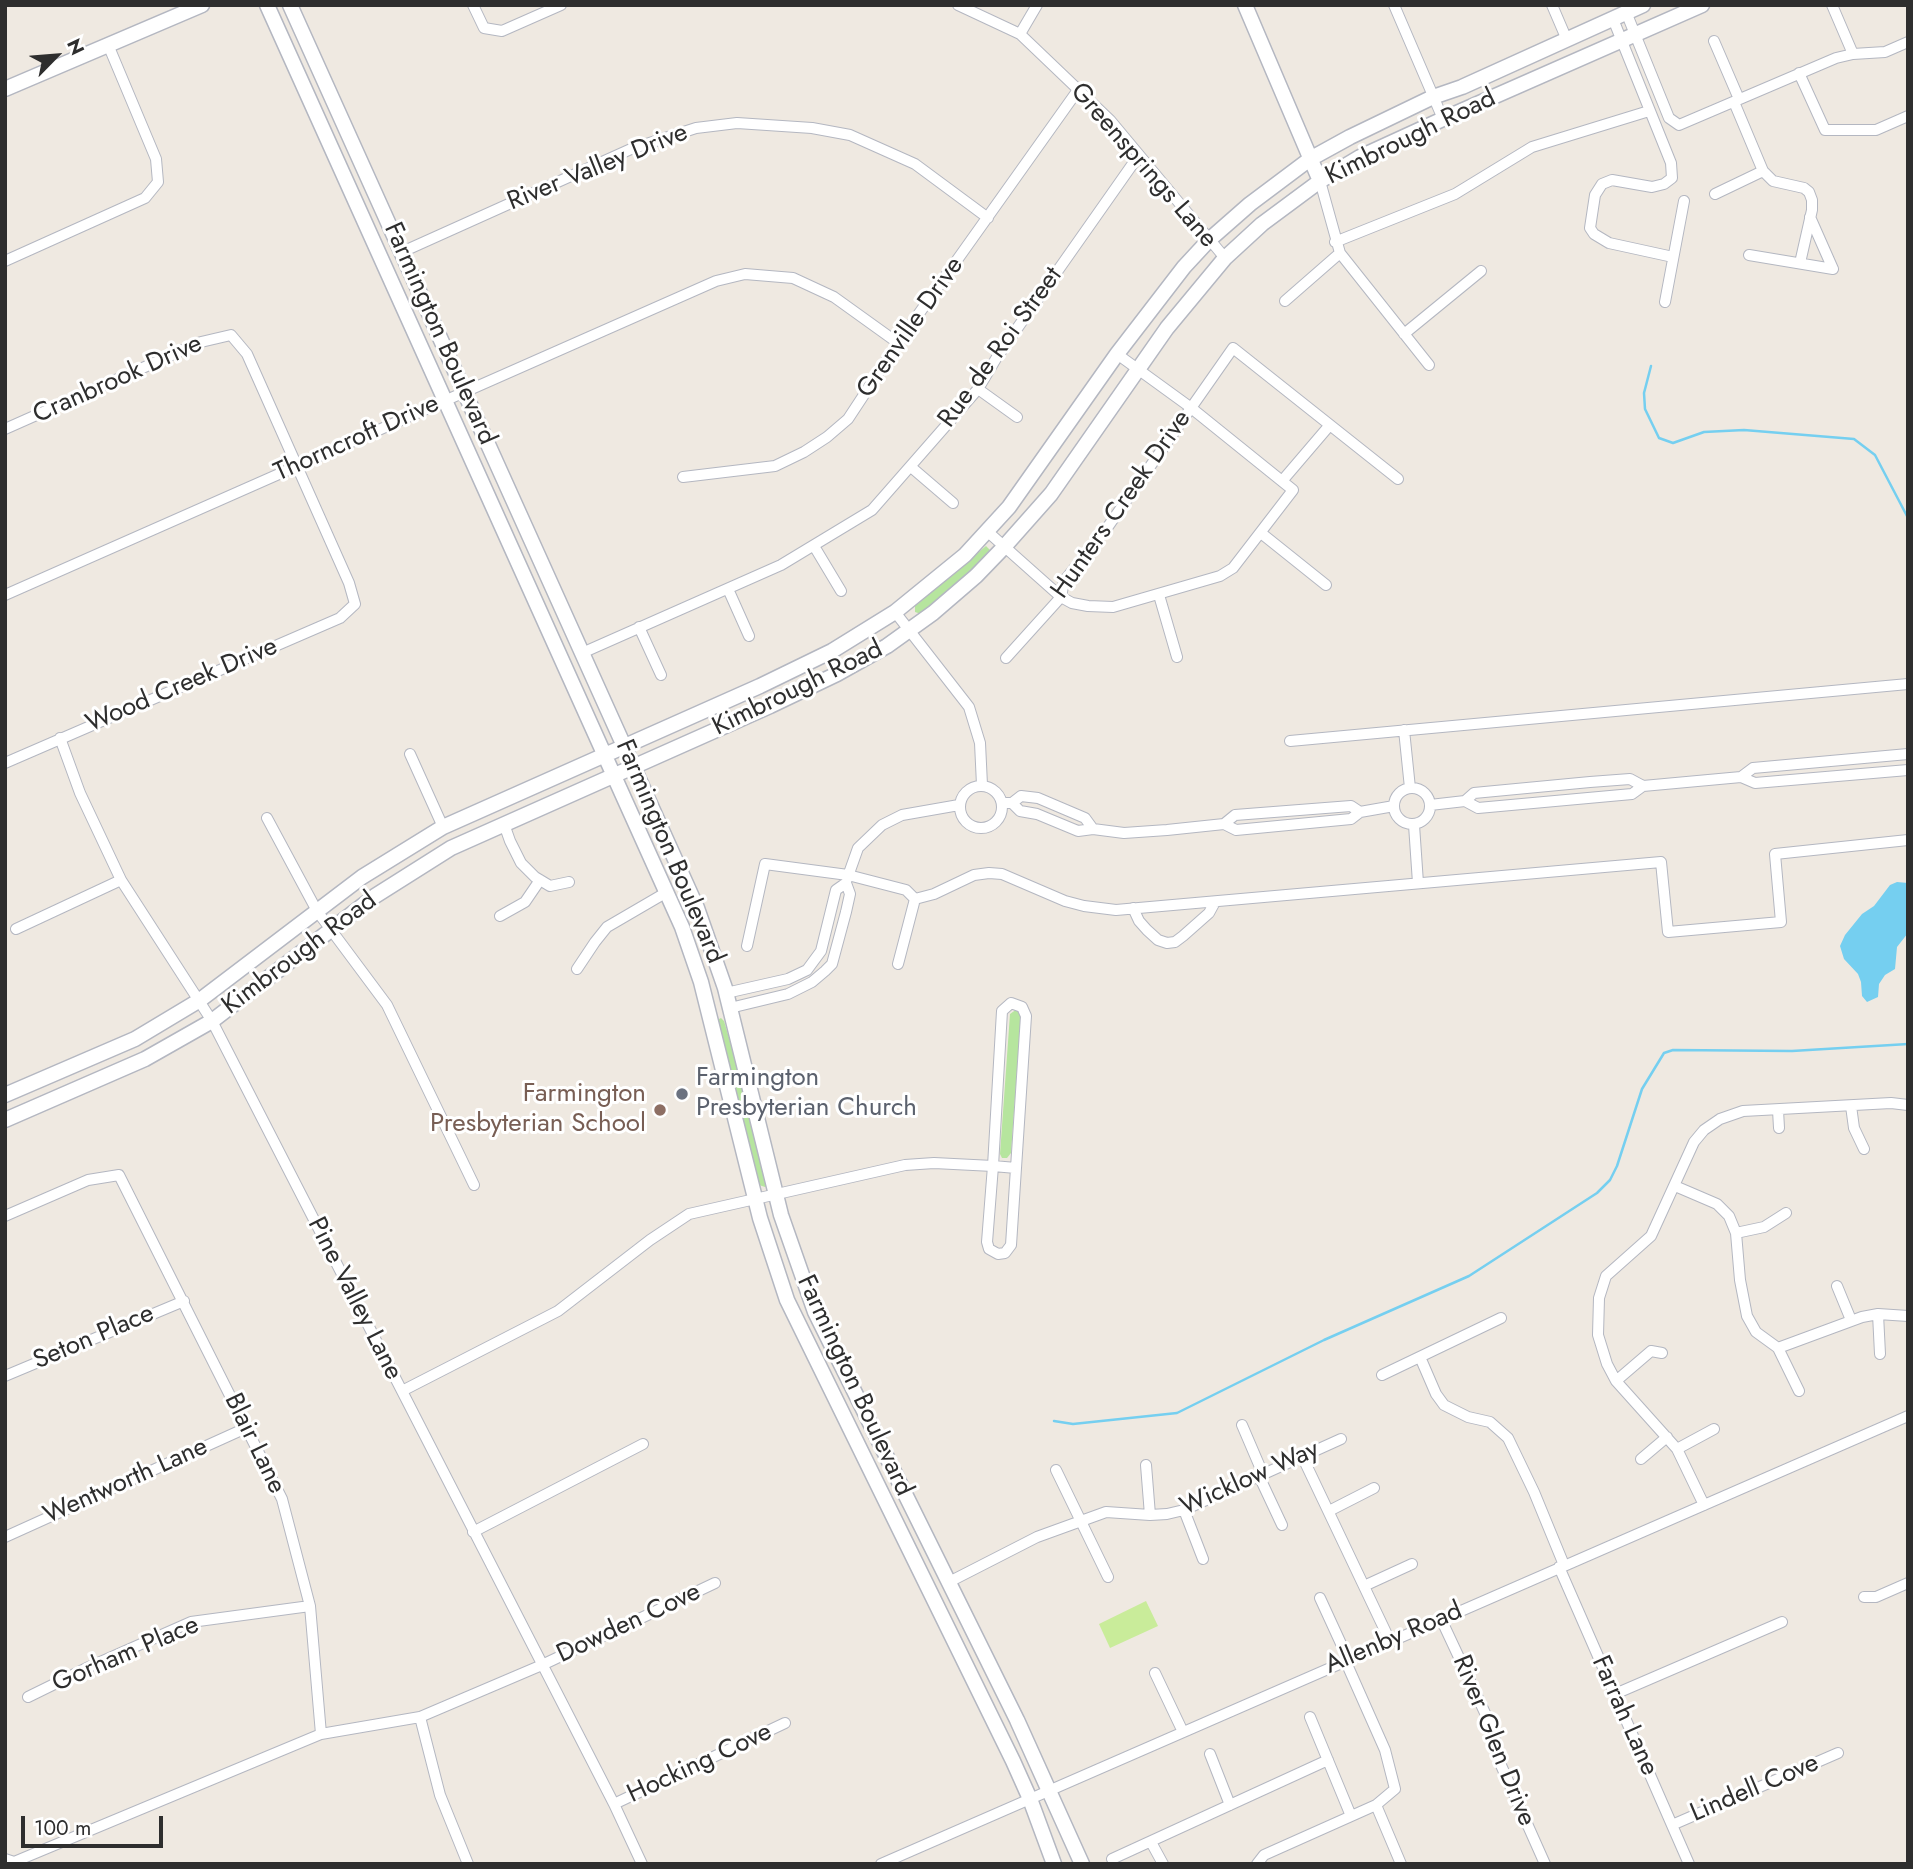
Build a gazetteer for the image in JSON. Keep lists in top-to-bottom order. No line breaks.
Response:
{"streets":{"street":["Kimbrough Road","Greensprings Lane","River Valley Drive","Grenville Drive","Farmington Boulevard","Rue de Roi Street","Cranbrook Drive","Thorncroft Drive","Hunters Creek Drive","Wood Creek Drive","Pine Valley Lane","Seton Place","Blair Lane","Wicklow Way","Wentworth Lane","Dowden Cove","Allenby Road","Gorham Place","Farrah Lane","River Glen Drive","Hocking Cove","Lindell Cove"]},"crossings":[["Kimbrough Road","Greensprings Lane"],["Kimbrough Road","Farmington Boulevard"],["Kimbrough Road","Pine Valley Lane"],["Greensprings Lane","Grenville Drive"],["Greensprings Lane","Rue de Roi Street"],["River Valley Drive","Grenville Drive"],["River Valley Drive","Farmington Boulevard"],["Grenville Drive","Thorncroft Drive"],["Farmington Boulevard","Rue de Roi Street"],["Farmington Boulevard","Thorncroft Drive"],["Farmington Boulevard","Wicklow Way"],["Farmington Boulevard","Allenby Road"],["Cranbrook Drive","Thorncroft Drive"],["Cranbrook Drive","Wood Creek Drive"],["Thorncroft Drive","Wood Creek Drive"],["Wood Creek Drive","Pine Valley Lane"],["Pine Valley Lane","Dowden Cove"],["Pine Valley Lane","Hocking Cove"],["Seton Place","Blair Lane"],["Blair Lane","Wentworth Lane"],["Blair Lane","Dowden Cove"],["Blair Lane","Gorham Place"],["Allenby Road","Farrah Lane"],["Allenby Road","River Glen Drive"],["Farrah Lane","Lindell Cove"]],"places":["Farmington Presbyterian Church","Farmington Presbyterian School"],"scale_bar":"100 m","north":"top right"}
